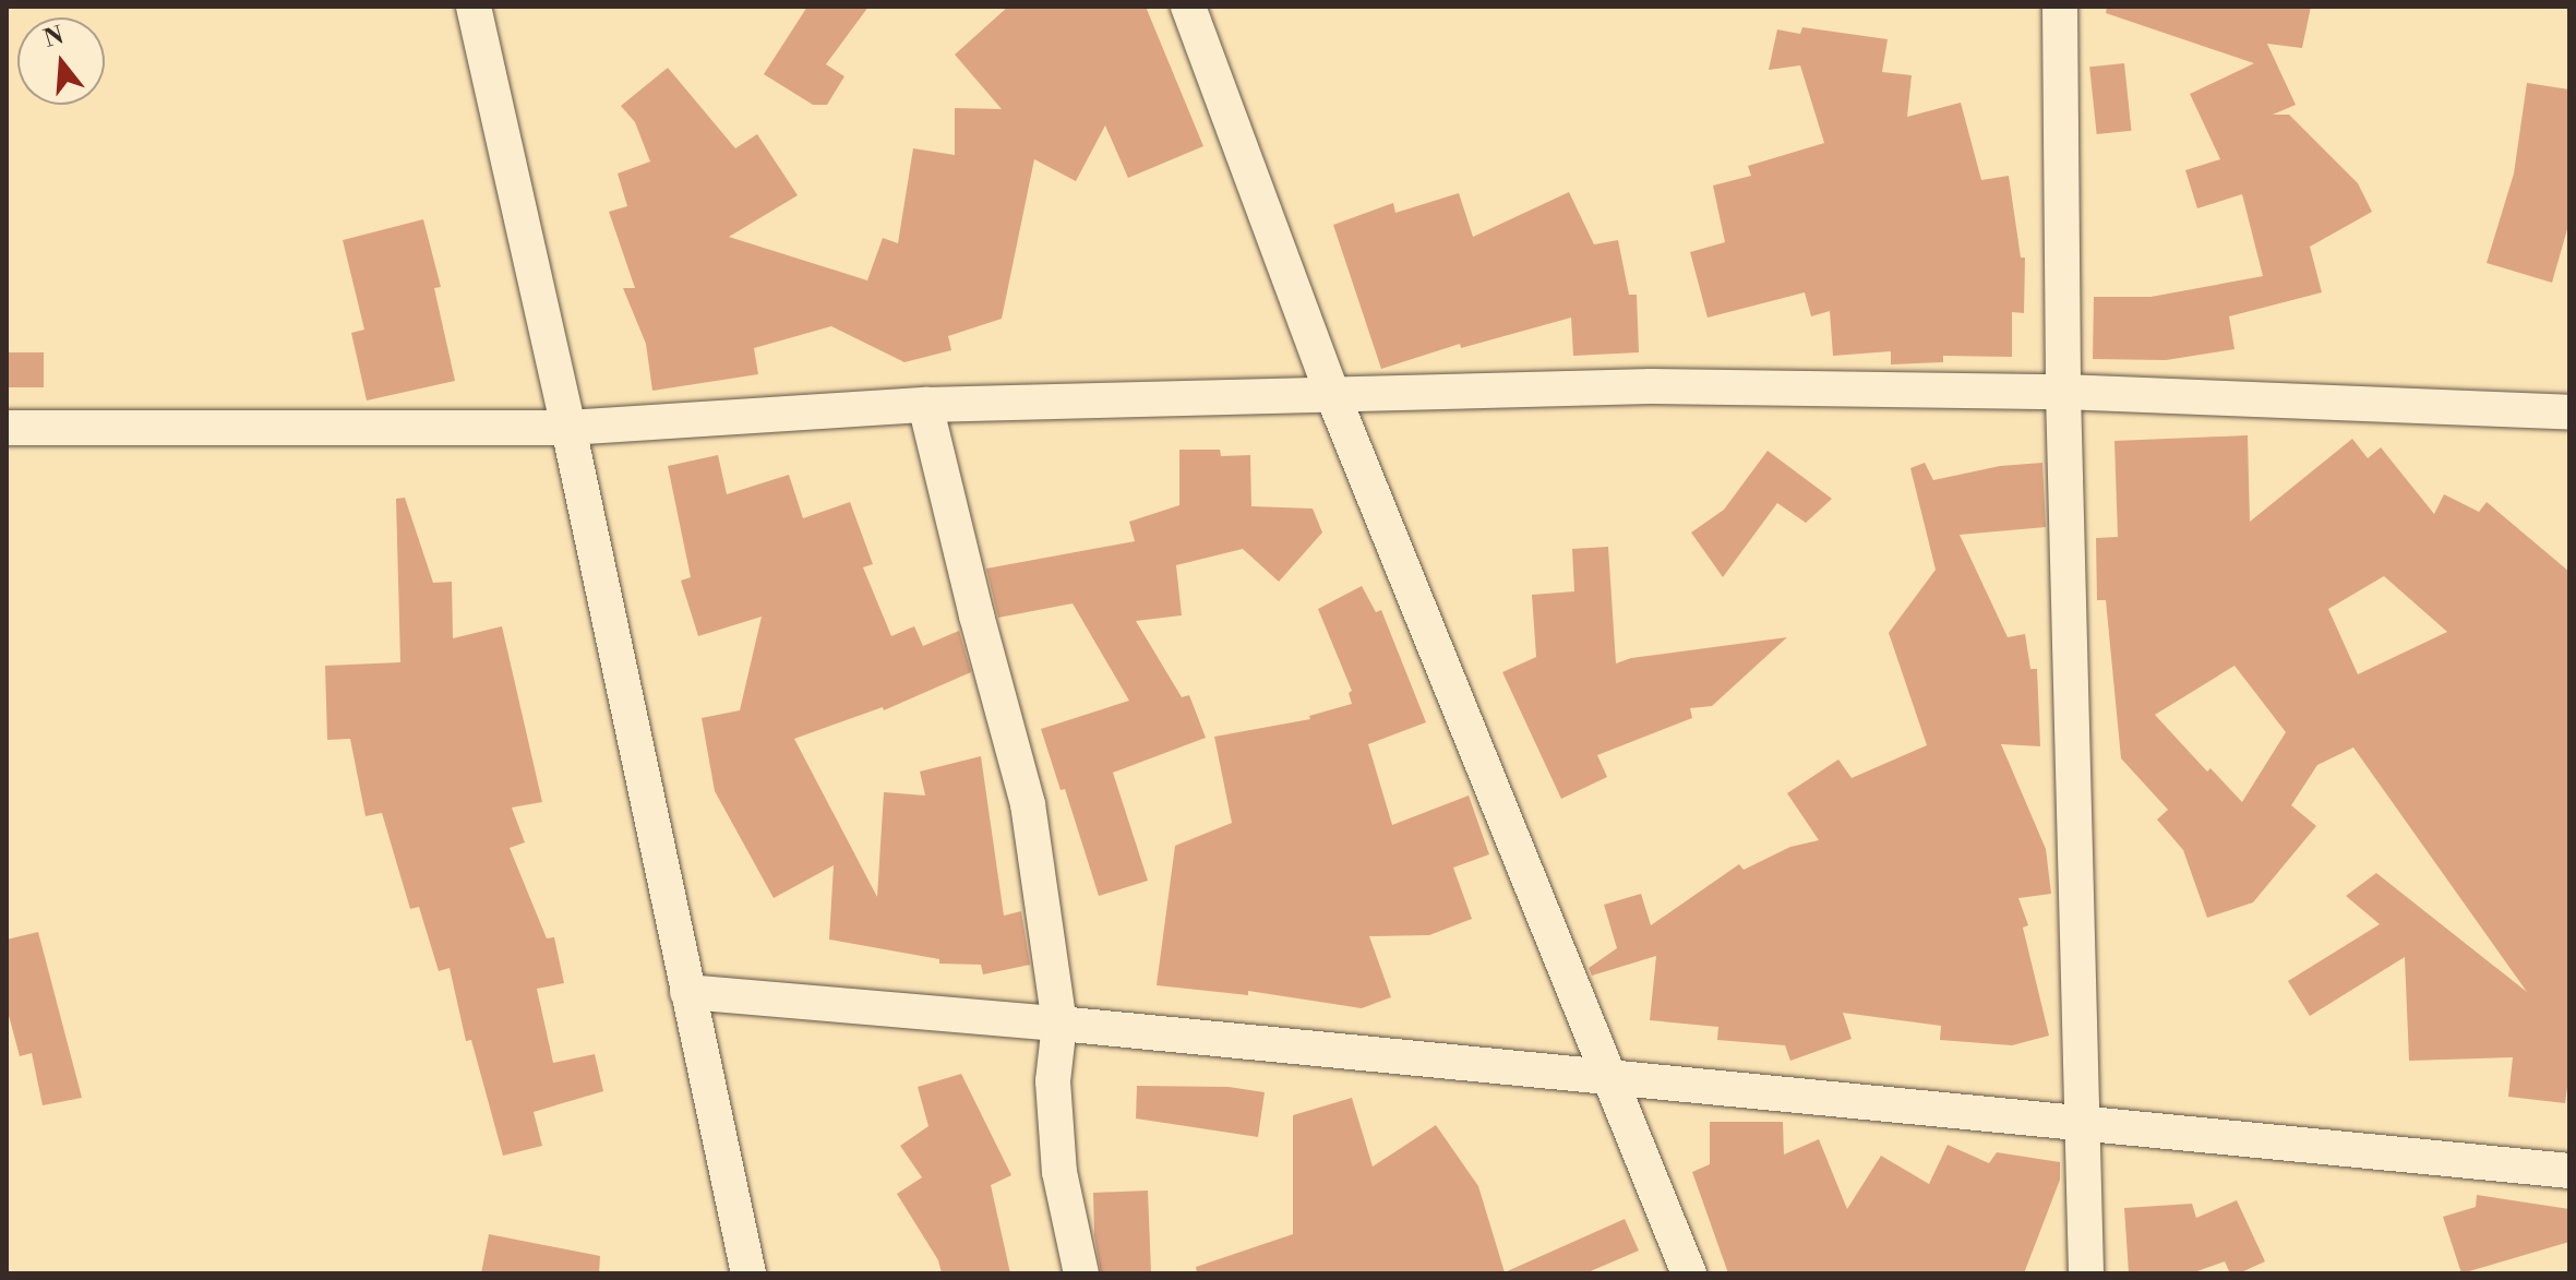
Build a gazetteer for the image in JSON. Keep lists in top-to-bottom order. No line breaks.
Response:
{"north":"top"}
